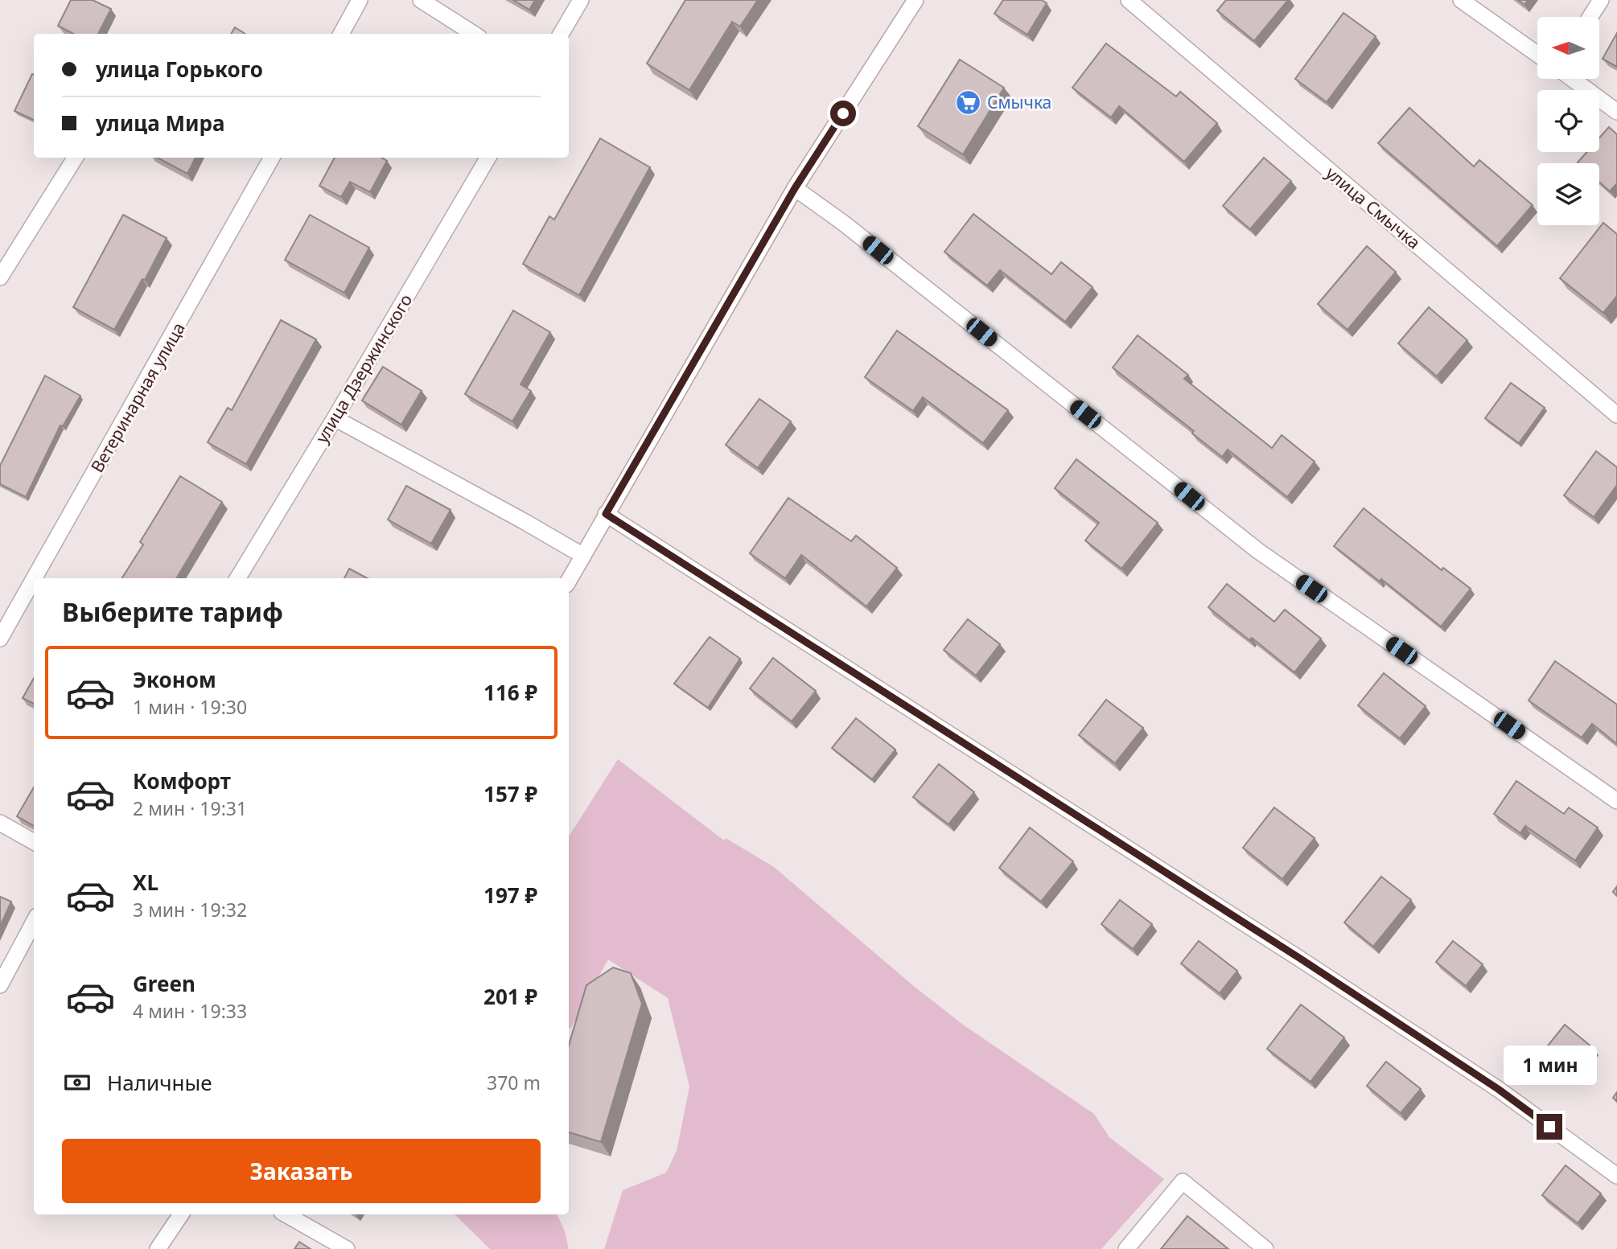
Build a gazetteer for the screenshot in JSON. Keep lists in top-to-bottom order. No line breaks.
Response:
{"streets":{"street":["улица Смычка","улица Дзержинского","Ветеринарная улица"]},"places":{"supermarket":["Смычка"]},"north":"left","page":{"banner":["улица Горького","улица Мира"],"heading":"Выберите тариф","list":[{"name":"Эконом","note":"1 мин · 19:30","value":"116 ₽"},{"name":"Комфорт","note":"2 мин · 19:31","value":"157 ₽"},{"name":"XL","note":"3 мин · 19:32","value":"197 ₽"},{"name":"Green","note":"4 мин · 19:33","value":"201 ₽"}],"bubble":"1 мин","pay":["Наличные","370 m"],"buttons":"Заказать"}}
